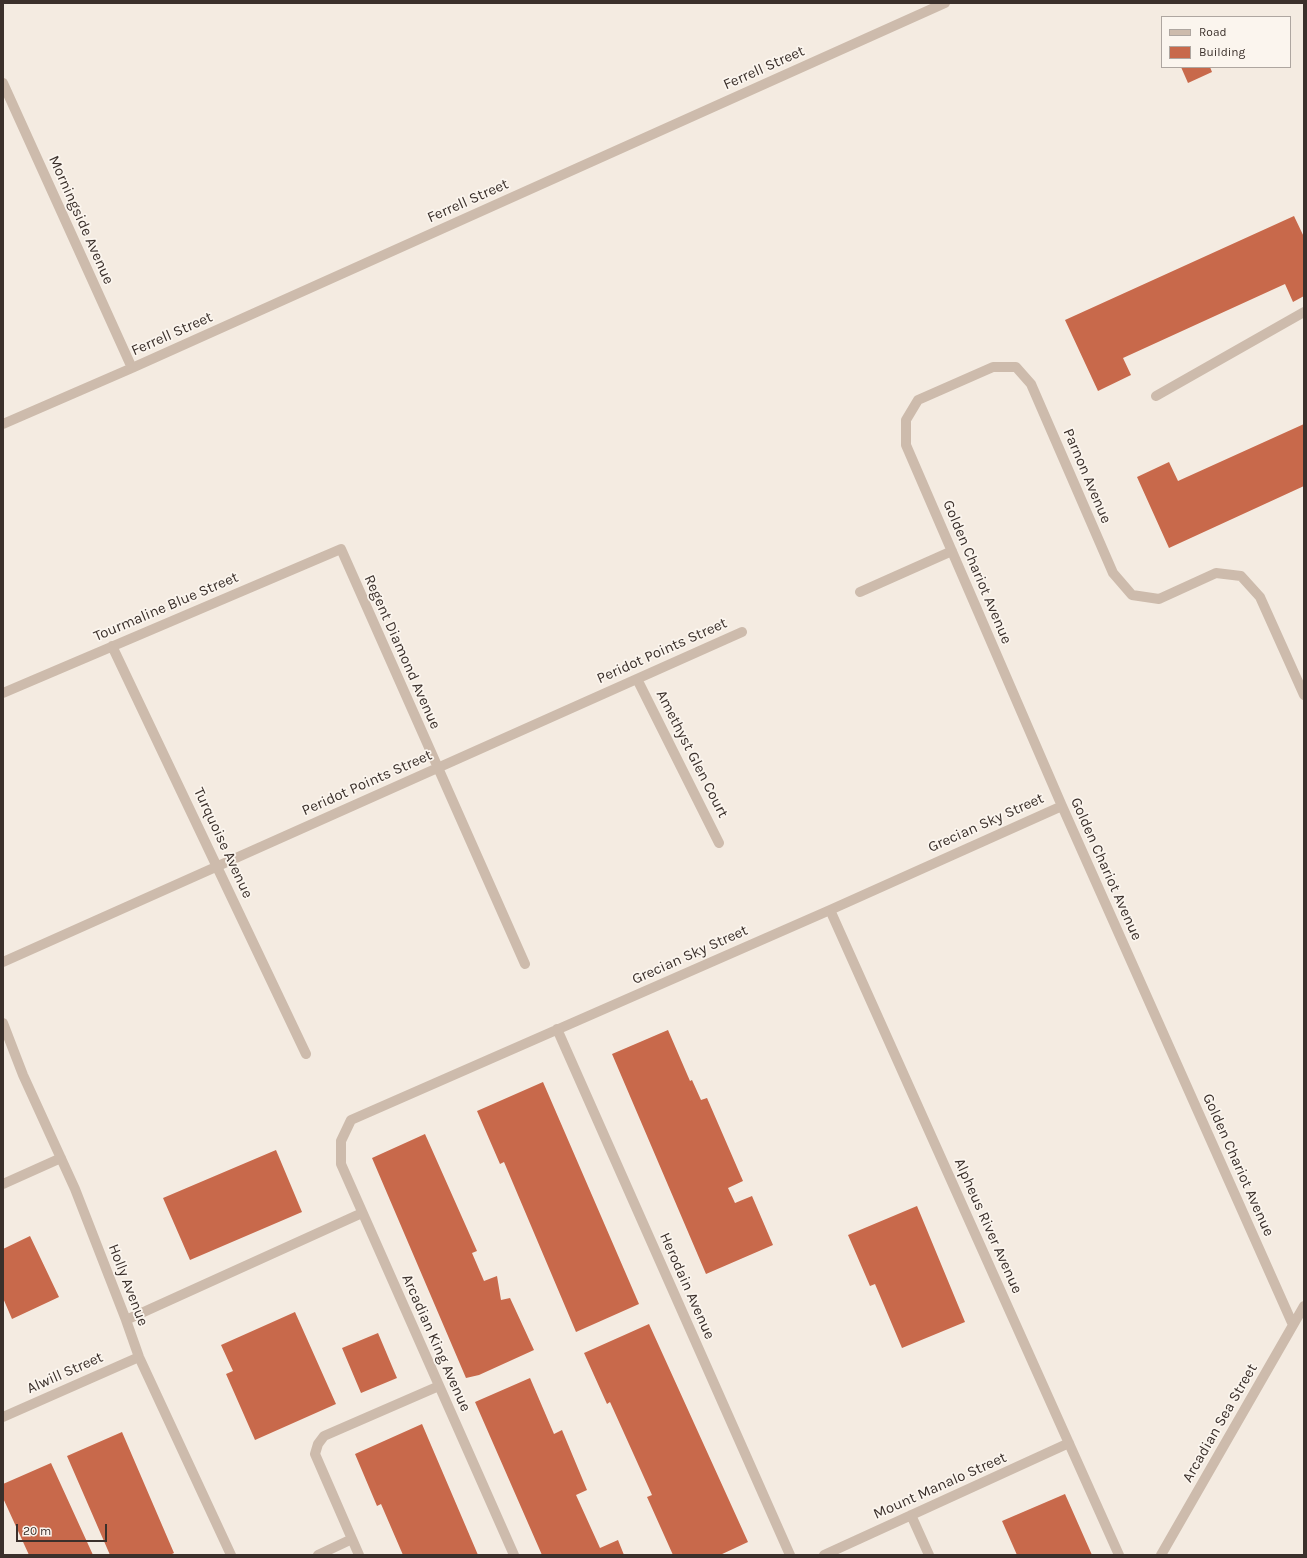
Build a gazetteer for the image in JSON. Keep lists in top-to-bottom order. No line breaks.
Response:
{"streets":{"street":["Ferrell Street","Morningside Avenue","Parnon Avenue","Golden Chariot Avenue","Tourmaline Blue Street","Peridot Points Street","Regent Diamond Avenue","Amethyst Glen Court","Grecian Sky Street","Turquoise Avenue","Alpheus River Avenue","Holly Avenue","Herodain Avenue","Arcadian King Avenue","Alwill Street","Arcadian Sea Street","Mount Manalo Street"]},"crossings":[["Ferrell Street","Morningside Avenue"],["Parnon Avenue","Golden Chariot Avenue"],["Golden Chariot Avenue","Grecian Sky Street"],["Golden Chariot Avenue","Arcadian Sea Street"],["Tourmaline Blue Street","Regent Diamond Avenue"],["Tourmaline Blue Street","Turquoise Avenue"],["Peridot Points Street","Regent Diamond Avenue"],["Peridot Points Street","Amethyst Glen Court"],["Peridot Points Street","Turquoise Avenue"],["Grecian Sky Street","Alpheus River Avenue"],["Grecian Sky Street","Herodain Avenue"],["Grecian Sky Street","Arcadian King Avenue"],["Alpheus River Avenue","Mount Manalo Street"],["Holly Avenue","Alwill Street"]],"legend":["Road","Building"],"scale_bar":"20 m"}
